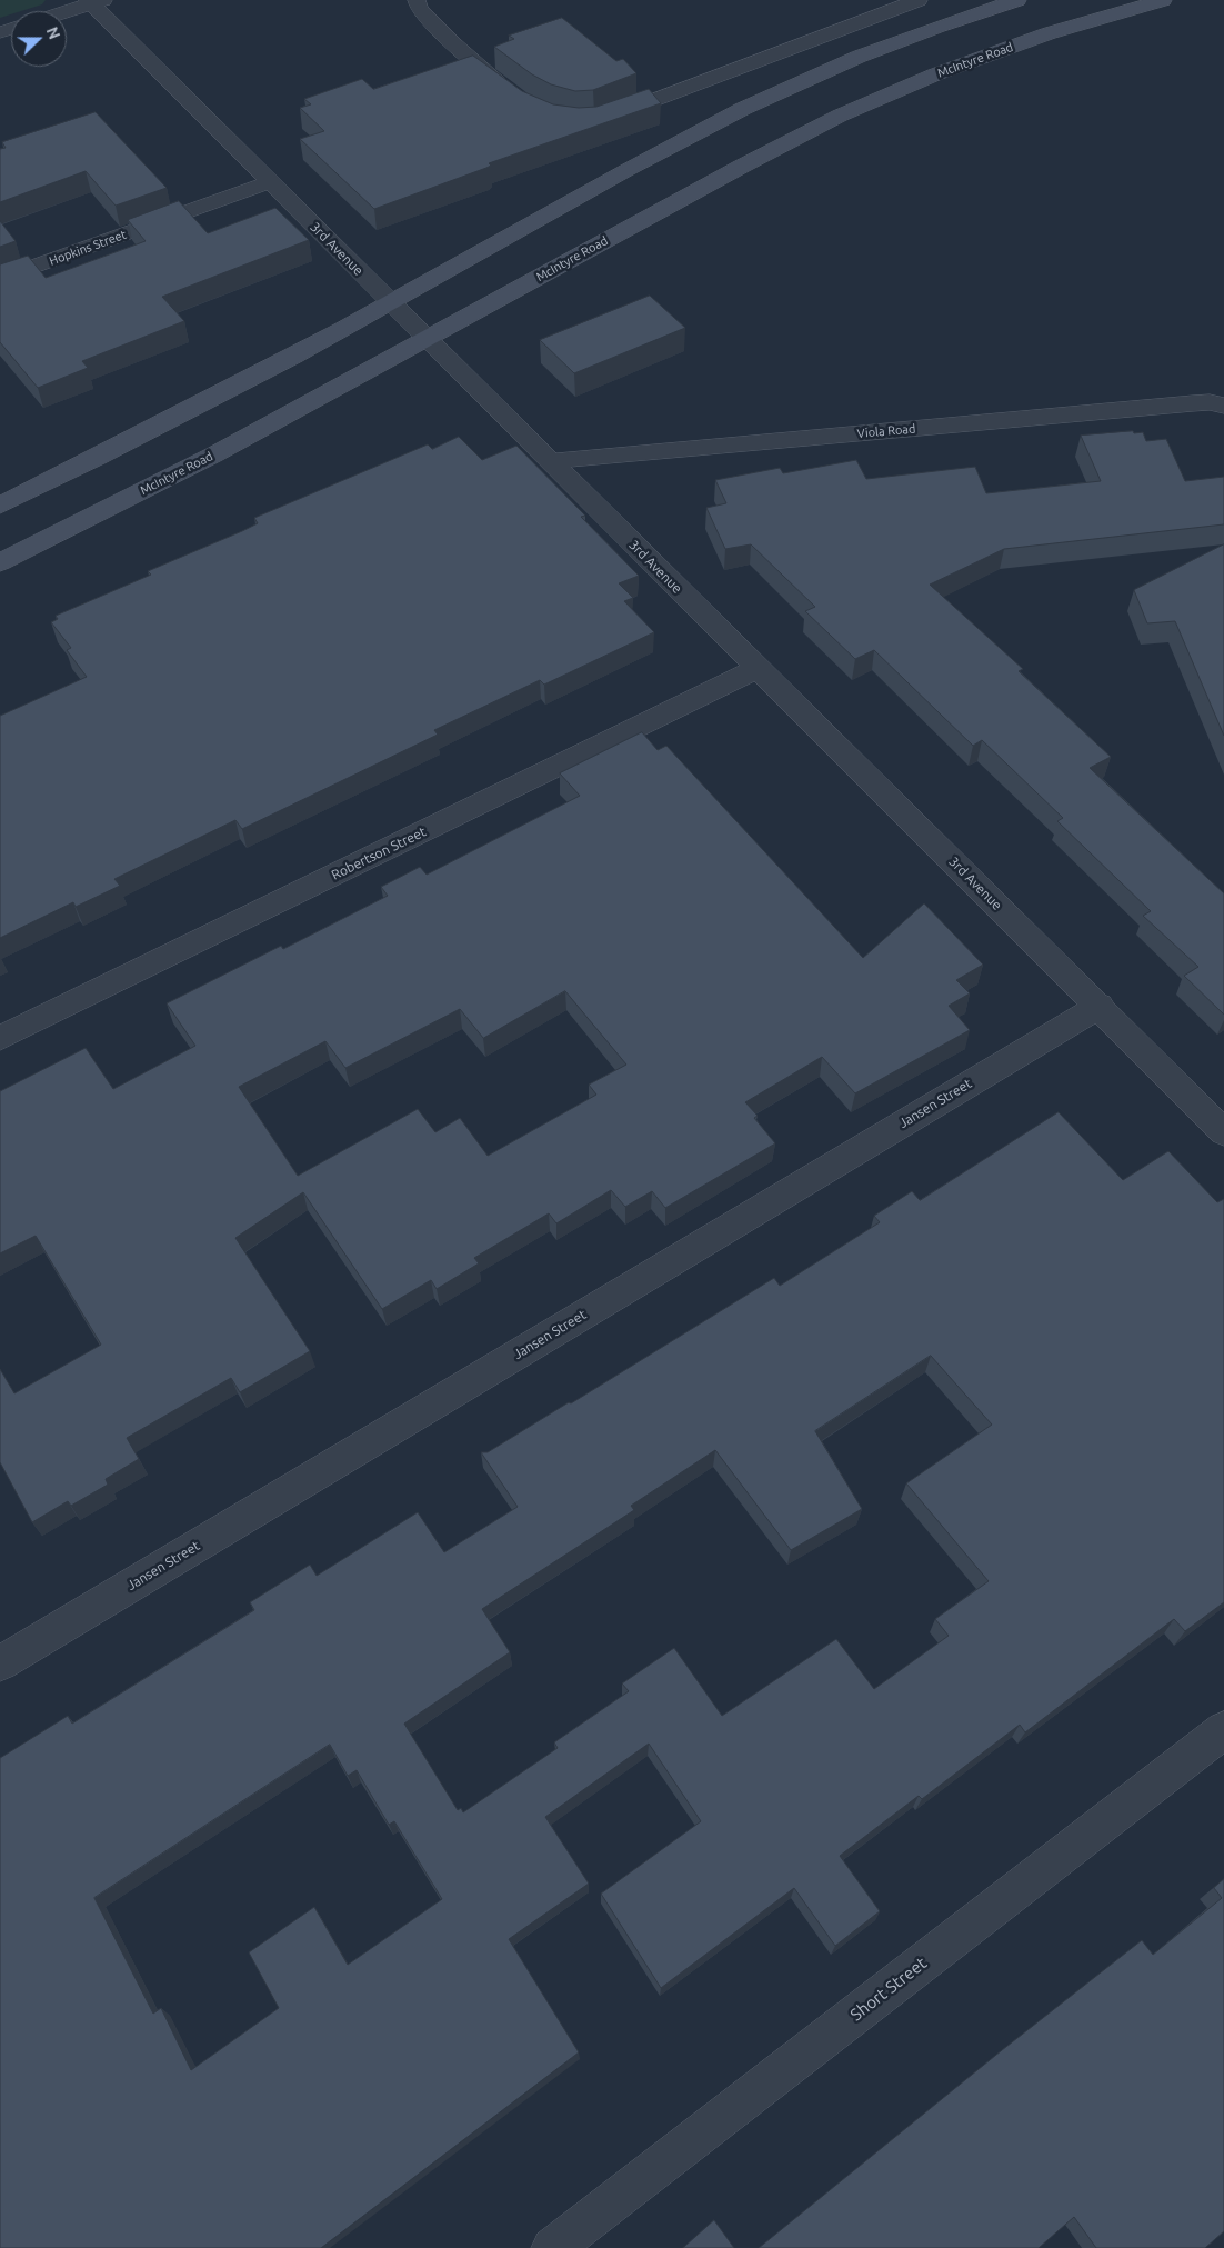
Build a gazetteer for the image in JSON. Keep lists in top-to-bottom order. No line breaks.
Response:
{"streets":{"main road":["McIntyre Road"],"street":["Hopkins Street","3rd Avenue","Viola Road","Robertson Street","Jansen Street","Short Street"]},"crossings":[["McIntyre Road","3rd Avenue"],["Hopkins Street","3rd Avenue"],["3rd Avenue","Viola Road"],["3rd Avenue","Robertson Street"],["3rd Avenue","Jansen Street"]],"north":"right"}
